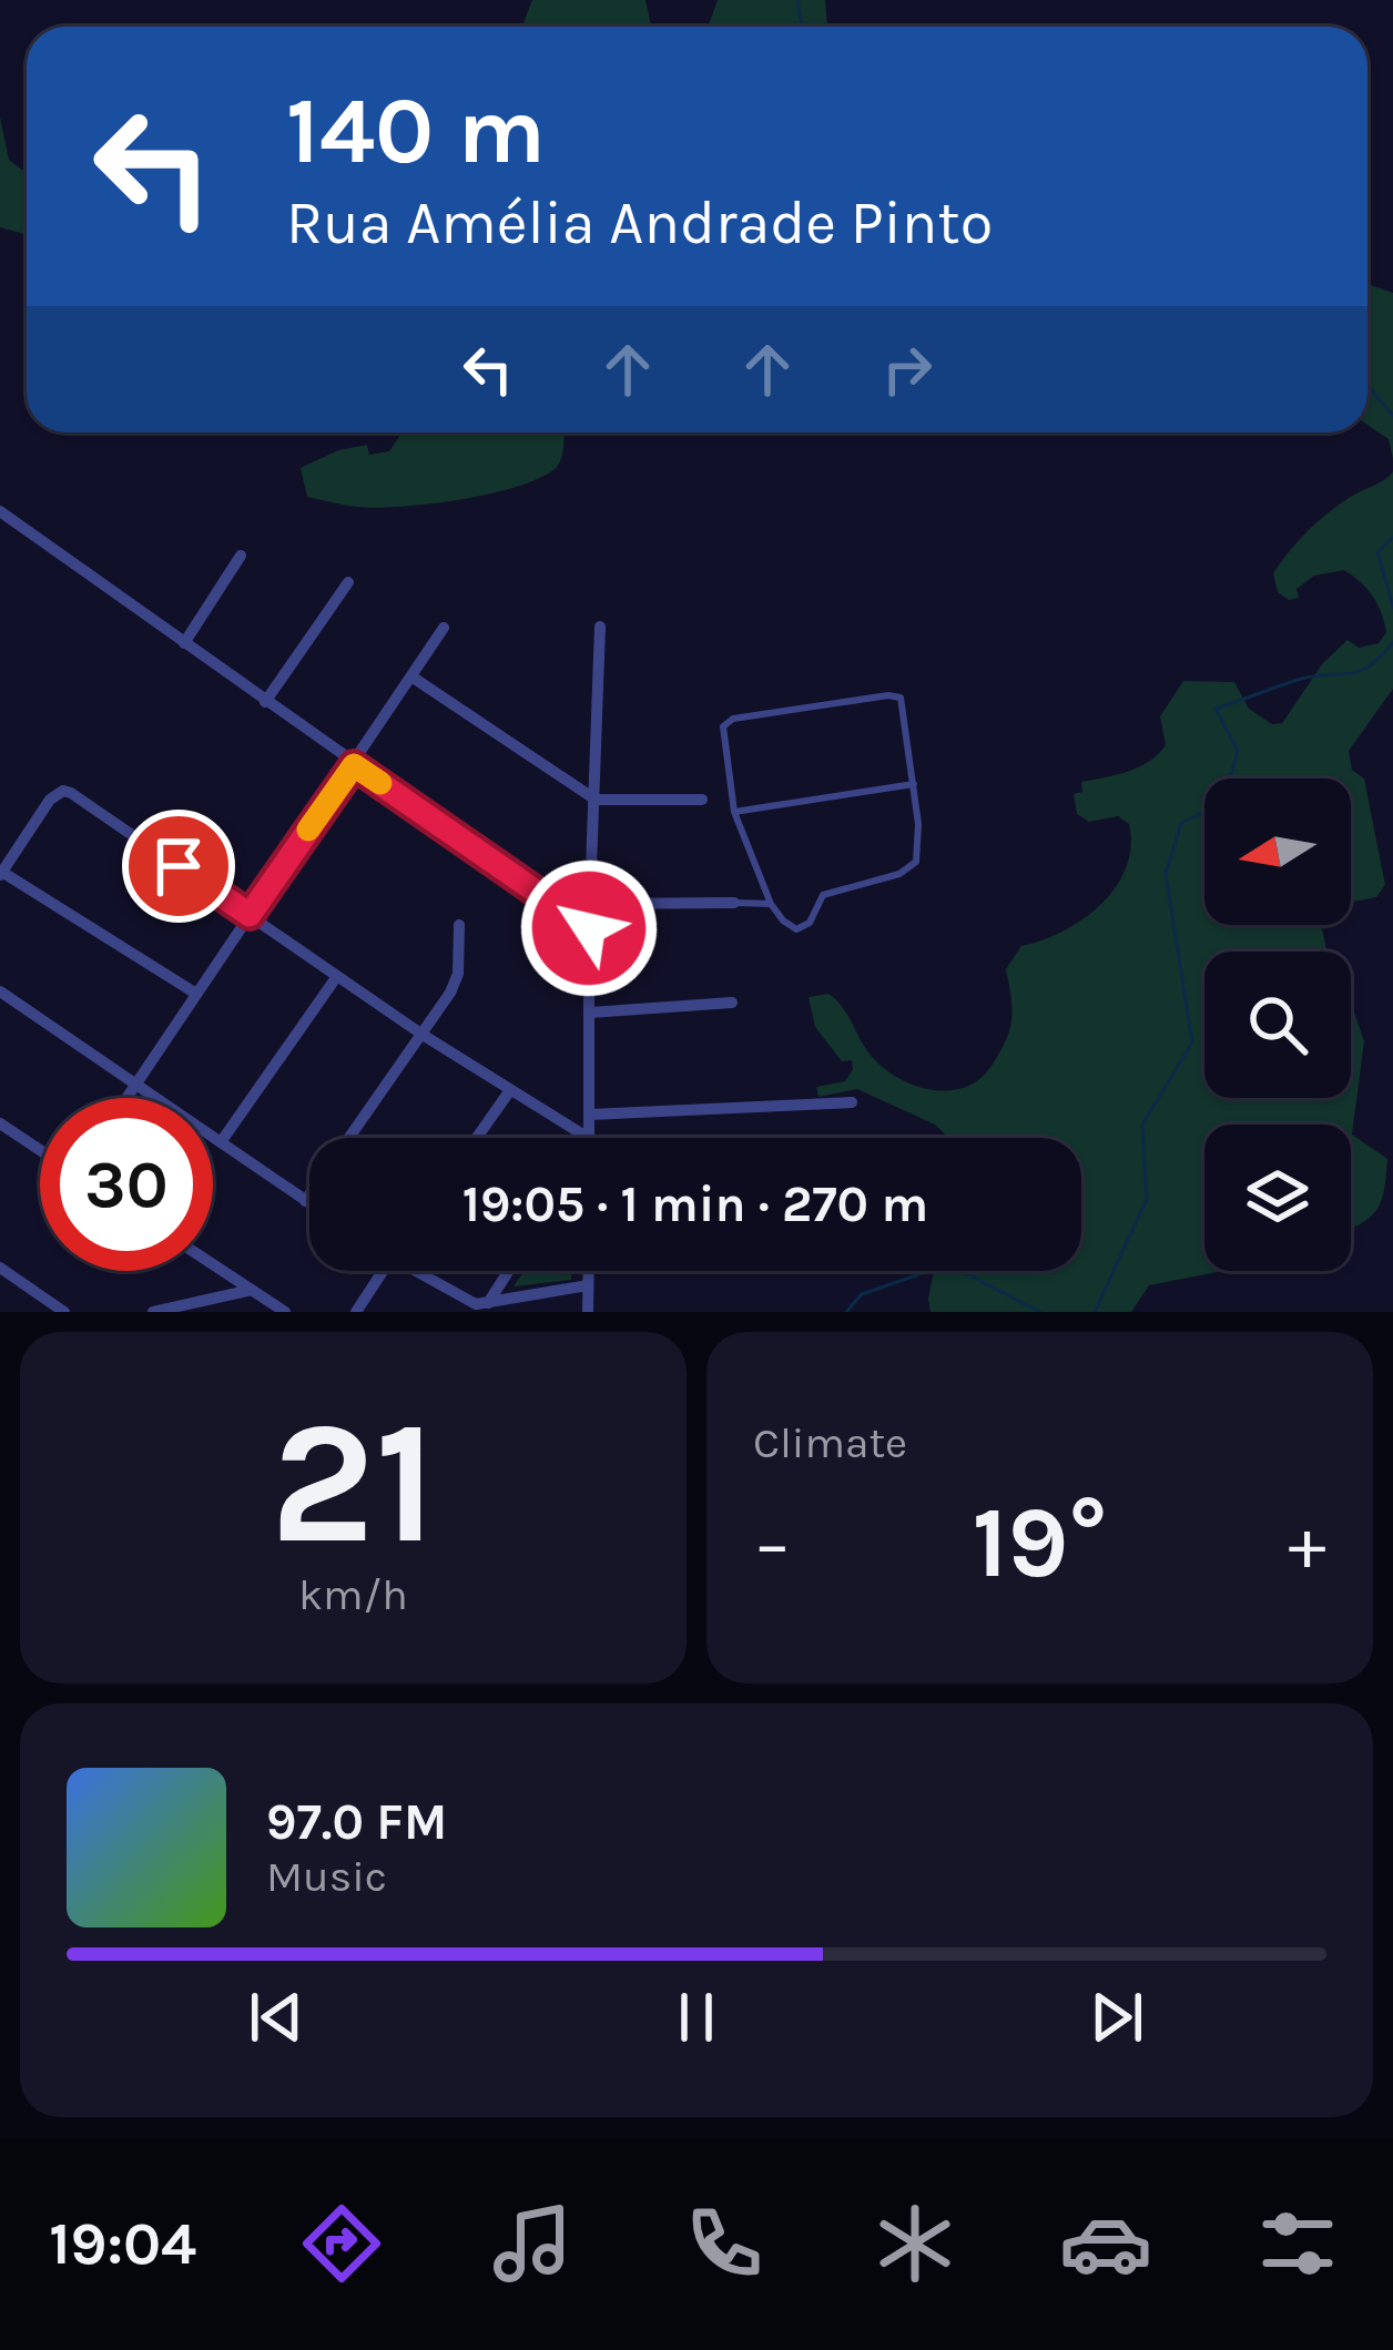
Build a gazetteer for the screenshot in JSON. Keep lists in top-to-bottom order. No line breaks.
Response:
{"north":"left","page":{"turn":["140 m","Rua Amélia Andrade Pinto"],"limit":"30","trip":"19:05 · 1 min · 270 m","tile":[["21","km/h"],"Climate"],"heat":["−","19°","+"],"song":["97.0 FM","Music"],"tabs":"19:04"}}
